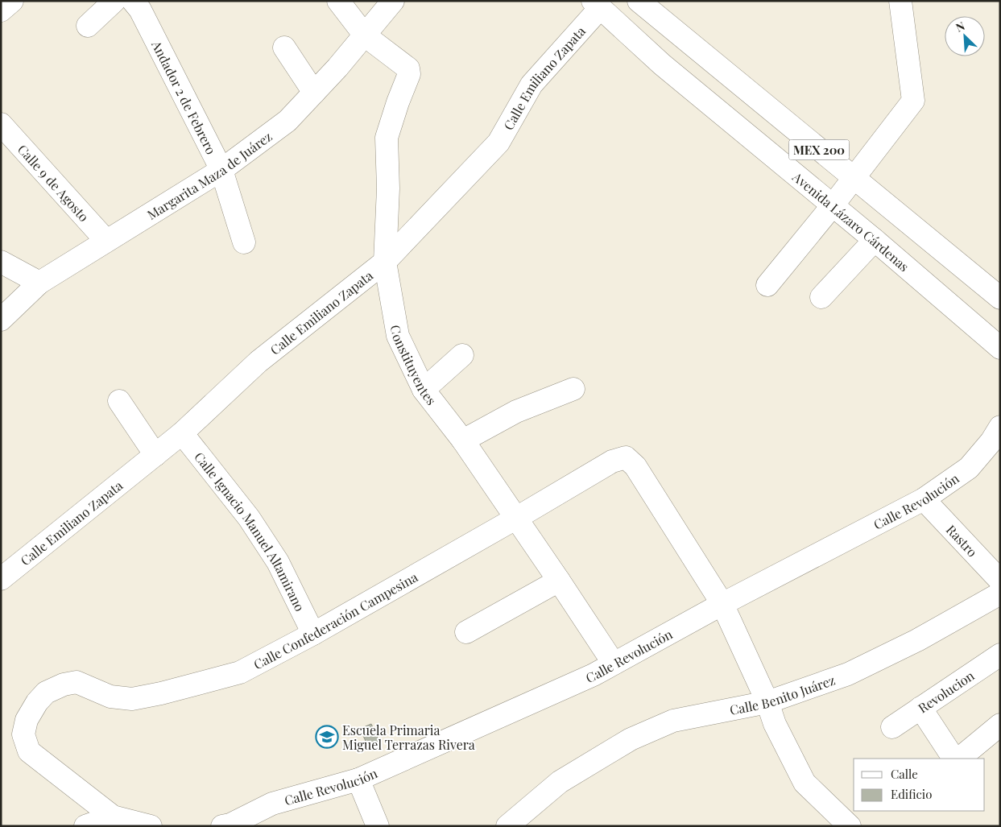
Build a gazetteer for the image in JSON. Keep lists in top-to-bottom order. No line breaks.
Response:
{"streets":{"street":["Calle Emiliano Zapata","Andador 2 de Febrero","MEX 200","Margarita Maza de Juárez","Calle 9 de Agosto","Avenida Lázaro Cárdenas","Constituyentes","Calle Revolución","Calle Ignacio Manuel Altamirano","Rastro","Calle Confederación Campesina","Revolucion","Calle Benito Juárez"]},"crossings":[["Calle Emiliano Zapata","Avenida Lázaro Cárdenas"],["Calle Emiliano Zapata","Constituyentes"],["Calle Emiliano Zapata","Calle Ignacio Manuel Altamirano"],["Andador 2 de Febrero","Margarita Maza de Juárez"],["Margarita Maza de Juárez","Calle 9 de Agosto"],["Margarita Maza de Juárez","Constituyentes"],["Constituyentes","Calle Revolución"],["Constituyentes","Calle Confederación Campesina"],["Calle Revolución","Rastro"],["Calle Revolución","Calle Confederación Campesina"],["Calle Ignacio Manuel Altamirano","Calle Confederación Campesina"]],"places":{"school or university":["Escuela Primaria Miguel Terrazas Rivera"]},"legend":["Calle","Edificio"],"north":"top left"}
